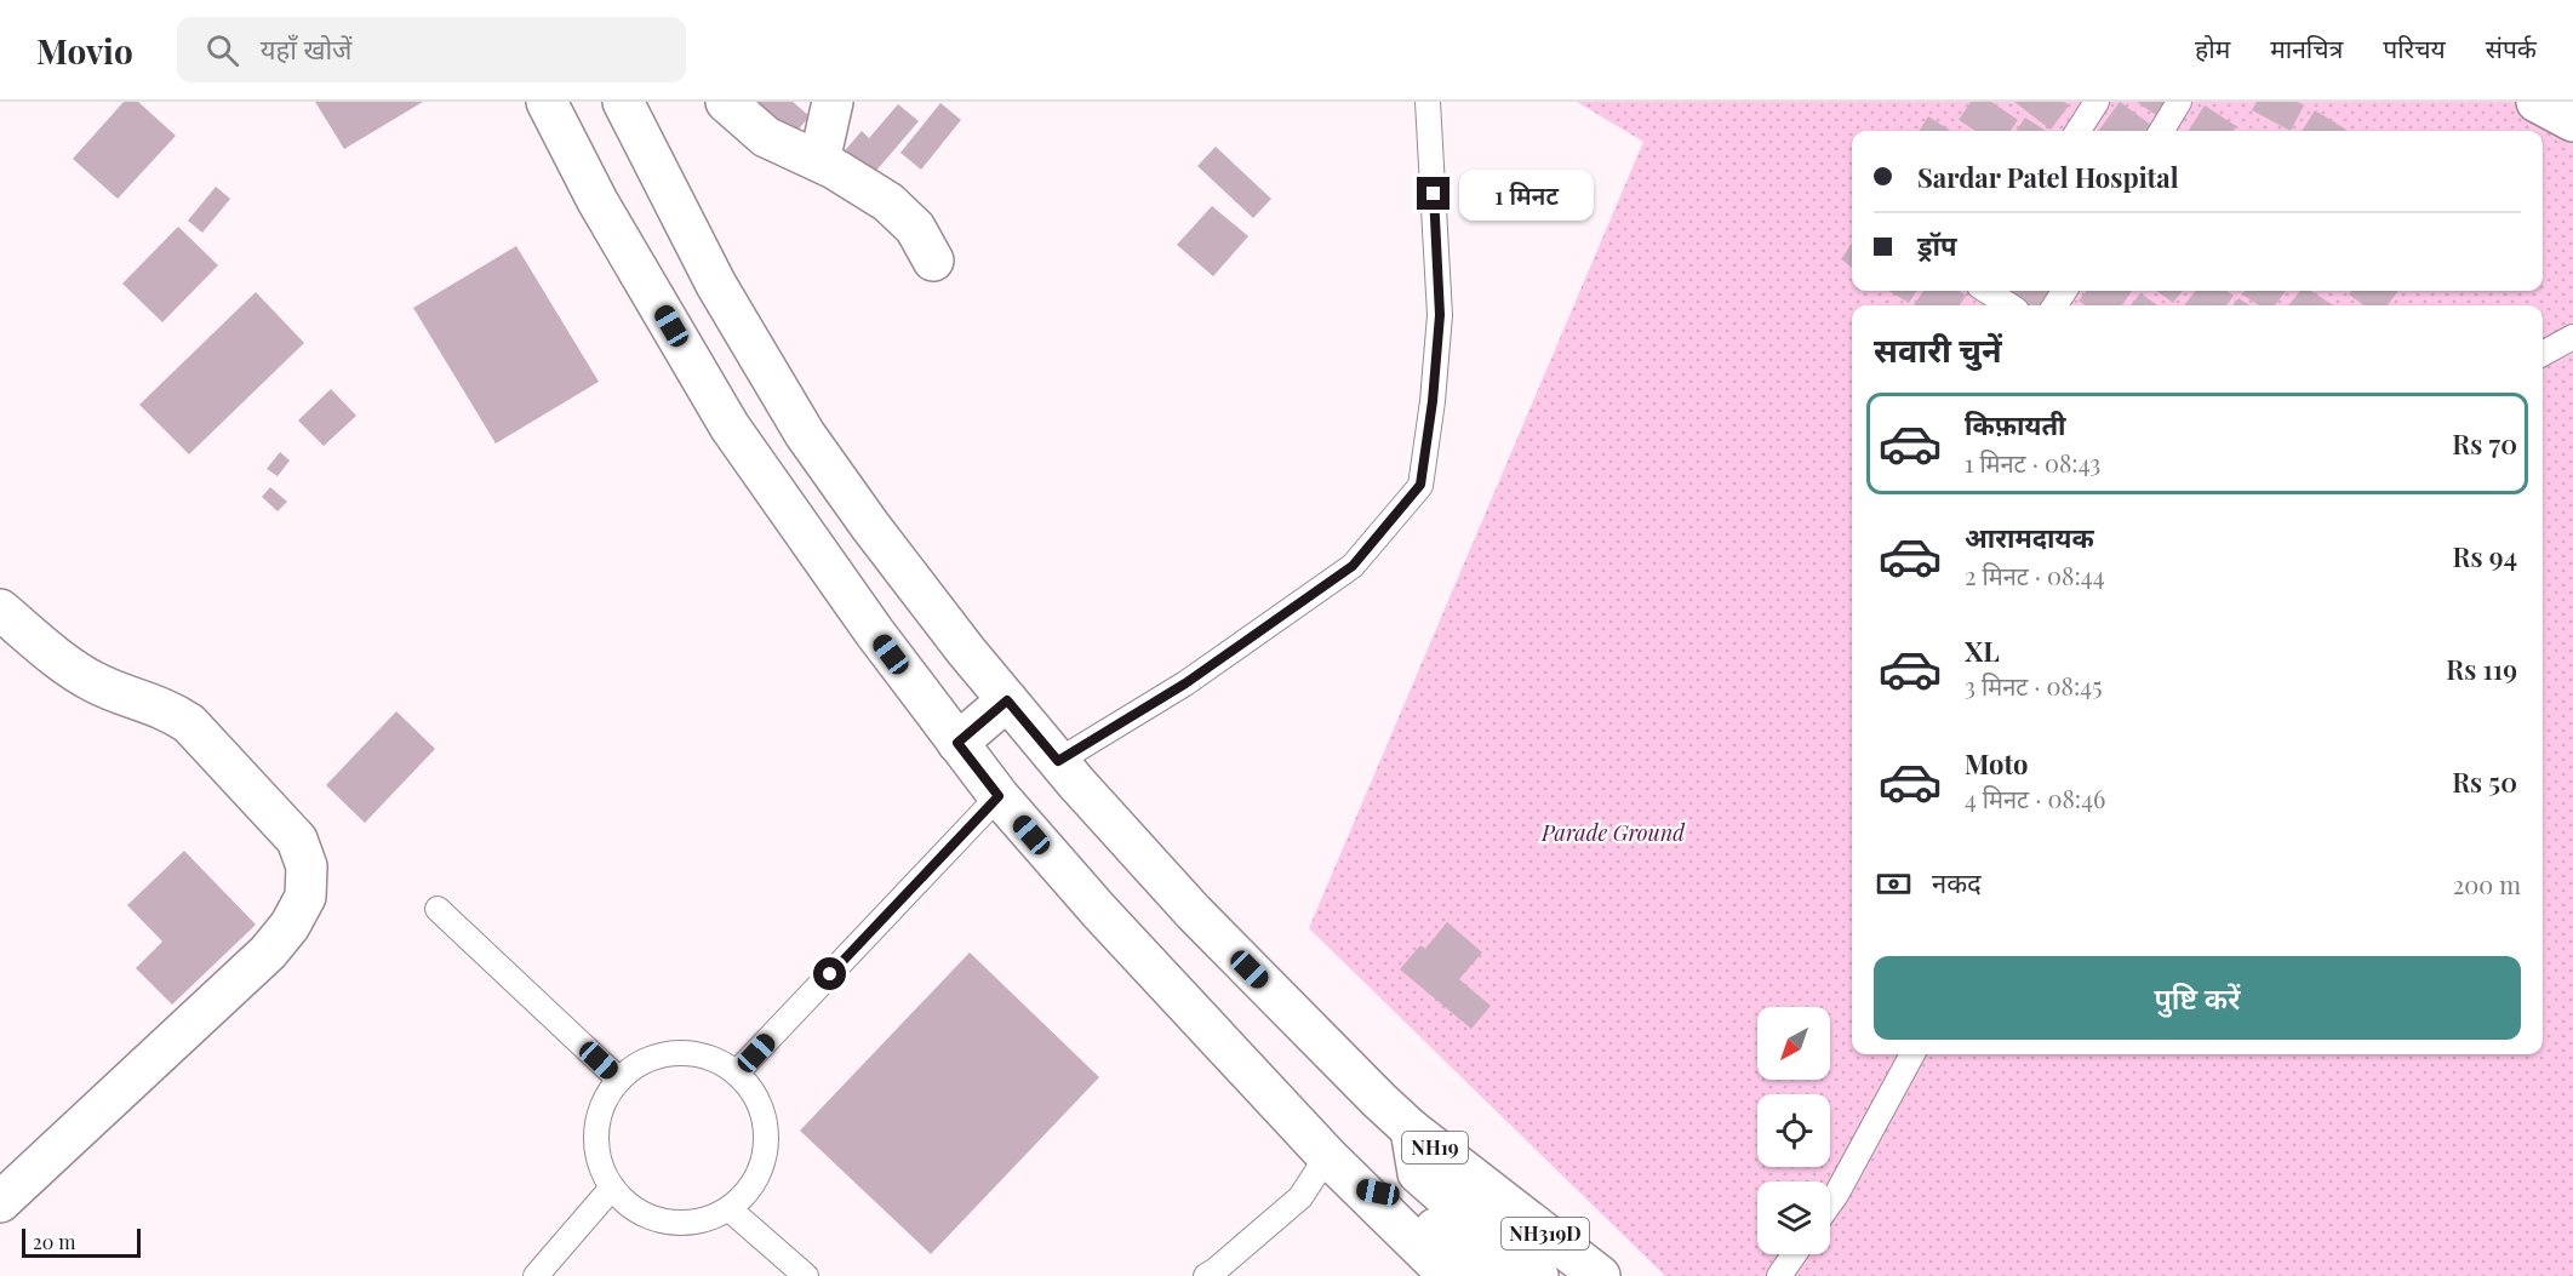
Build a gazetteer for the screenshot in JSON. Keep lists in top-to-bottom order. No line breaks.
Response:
{"streets":{"main road":["NH19","NH319D"]},"crossings":[["NH19","NH319D"]],"parks":["Parade Ground"],"scale_bar":"20 m","north":"bottom left","page":{"header":"Movio","search":"यहाँ खोजें","nav":["होम","मानचित्र","परिचय","संपर्क"],"banner":["Sardar Patel Hospital","ड्रॉप"],"bubble":"1 मिनट","heading":"सवारी चुनें","list":[{"name":"किफ़ायती","note":"1 मिनट · 08:43","value":"Rs 70"},{"name":"आरामदायक","note":"2 मिनट · 08:44","value":"Rs 94"},{"name":"XL","note":"3 मिनट · 08:45","value":"Rs 119"},{"name":"Moto","note":"4 मिनट · 08:46","value":"Rs 50"}],"pay":["नकद","200 m"],"buttons":"पुष्टि करें","scale":"20 m"}}
